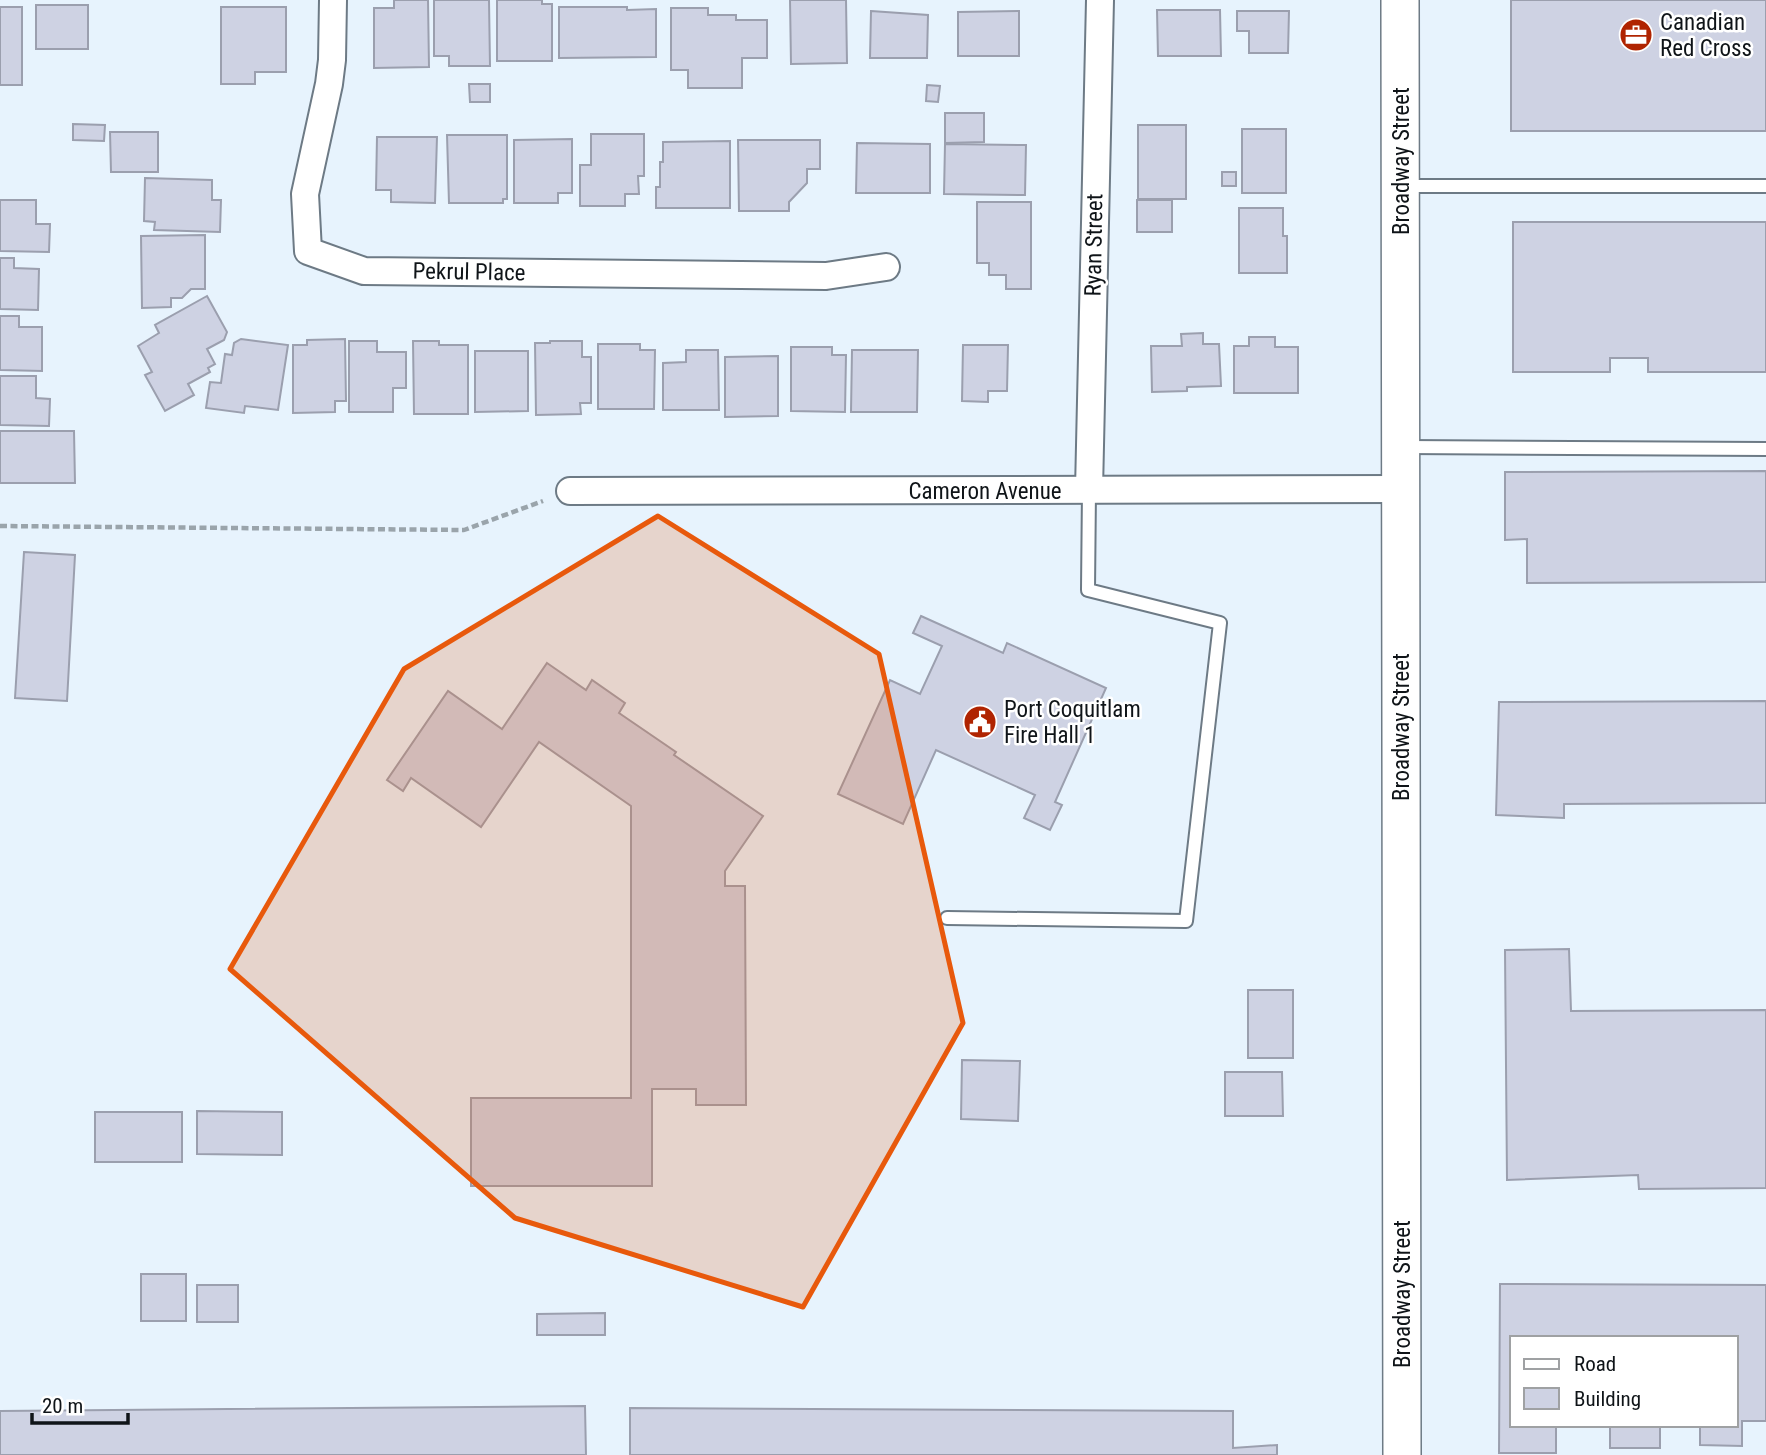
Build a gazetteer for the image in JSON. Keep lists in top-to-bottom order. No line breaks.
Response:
{"streets":{"main road":["Broadway Street"],"street":["Ryan Street","Pekrul Place","Cameron Avenue"]},"crossings":[["Broadway Street","Cameron Avenue"],["Ryan Street","Cameron Avenue"]],"places":{"office":["Canadian Red Cross"],"public building":["Port Coquitlam Fire Hall 1"]},"legend":["Road","Building"],"scale_bar":"20 m"}
